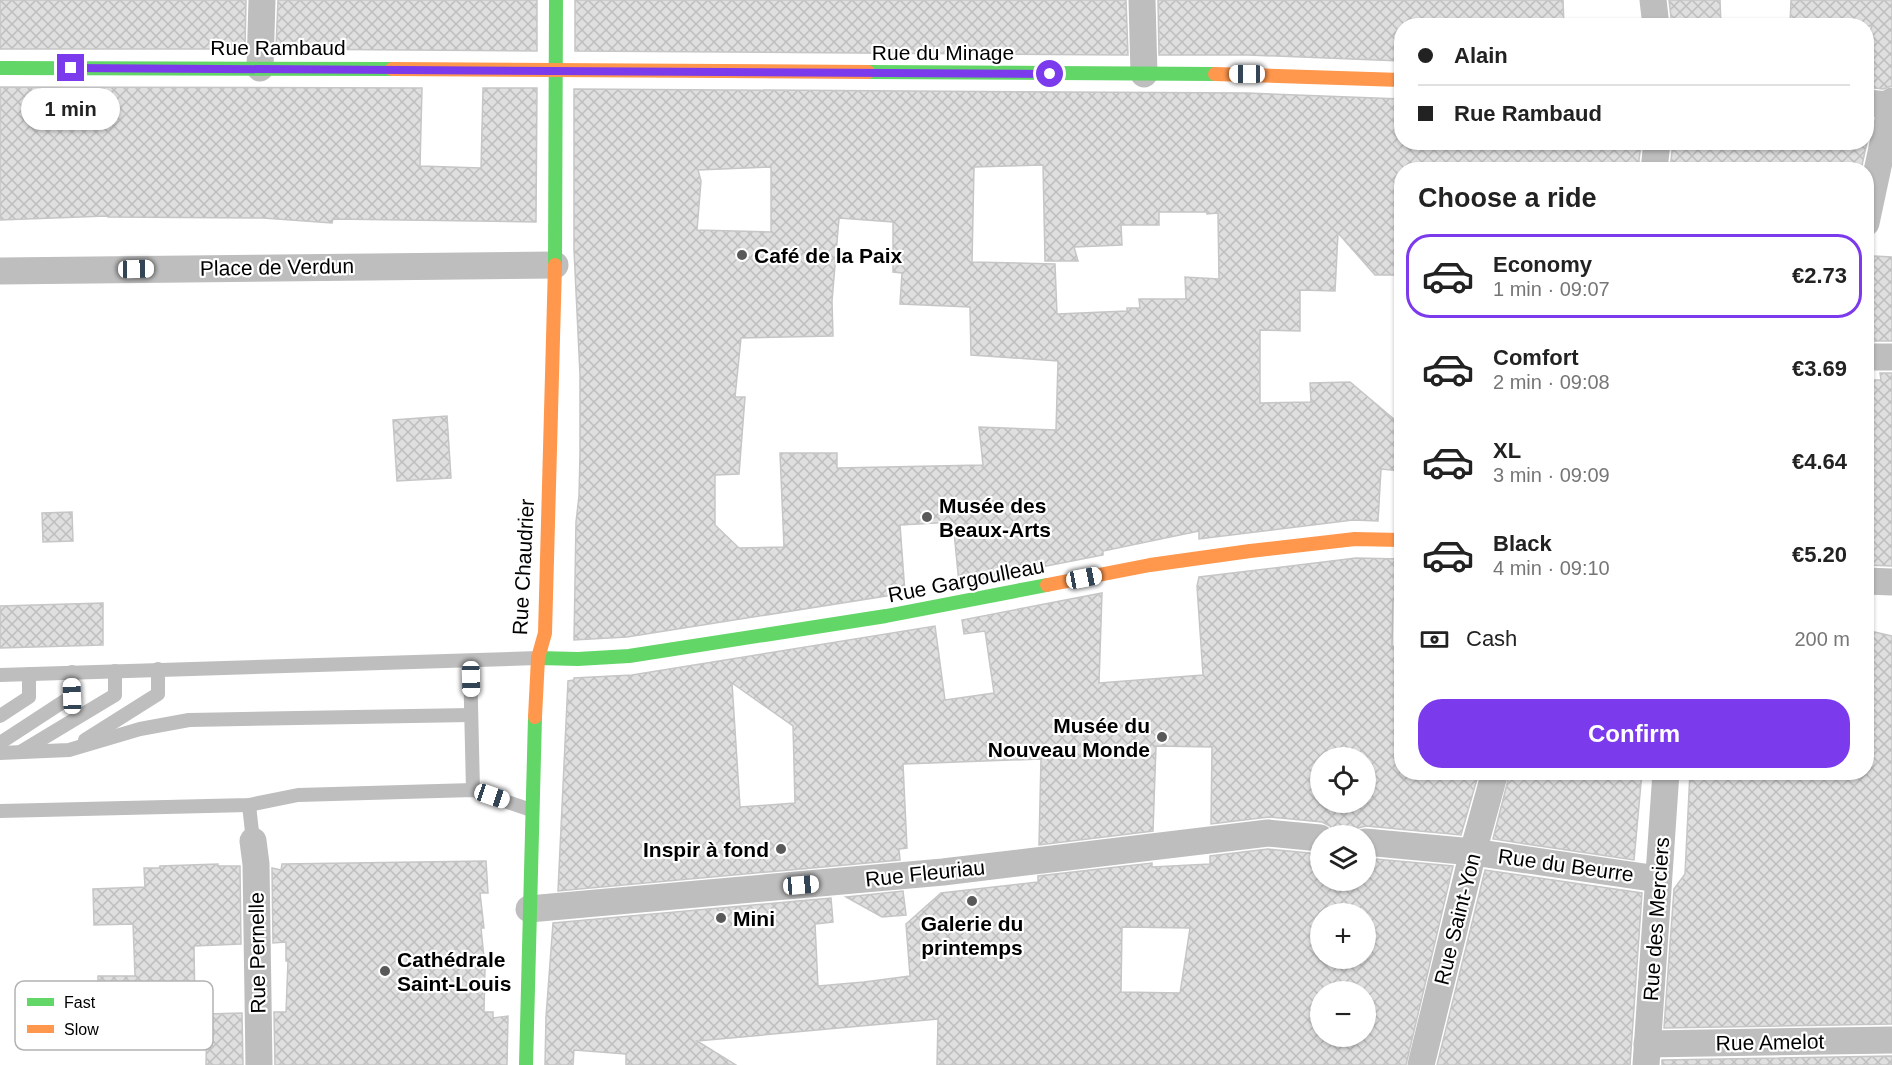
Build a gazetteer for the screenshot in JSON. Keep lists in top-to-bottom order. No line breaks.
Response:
{"streets":{"street":["Rue Rambaud","Rue du Minage","Place de Verdun","Rue Chaudrier","Rue Gargoulleau","Rue du Beurre","Rue Fleuriau","Rue Saint-Yon","Rue des Merciers","Rue Pernelle","Rue Amelot"]},"crossings":[["Rue Rambaud","Rue du Minage"],["Rue Rambaud","Rue Chaudrier"],["Rue du Minage","Rue Chaudrier"],["Place de Verdun","Rue Chaudrier"],["Rue Chaudrier","Rue Gargoulleau"],["Rue Chaudrier","Rue Fleuriau"],["Rue du Beurre","Rue Saint-Yon"],["Rue du Beurre","Rue des Merciers"],["Rue des Merciers","Rue Amelot"]],"places":["Café de la Paix","Musée des Beaux-Arts","Musée du Nouveau Monde","Inspir à fond","Galerie du printemps","Mini","Cathédrale Saint-Louis"],"legend":["Fast","Slow"],"page":{"banner":["Alain","Rue Rambaud"],"bubble":"1 min","heading":"Choose a ride","list":[{"name":"Economy","note":"1 min · 09:07","value":"€2.73"},{"name":"Comfort","note":"2 min · 09:08","value":"€3.69"},{"name":"XL","note":"3 min · 09:09","value":"€4.64"},{"name":"Black","note":"4 min · 09:10","value":"€5.20"}],"pay":["Cash","200 m"],"buttons":"Confirm","map_buttons":["+","−"]}}
